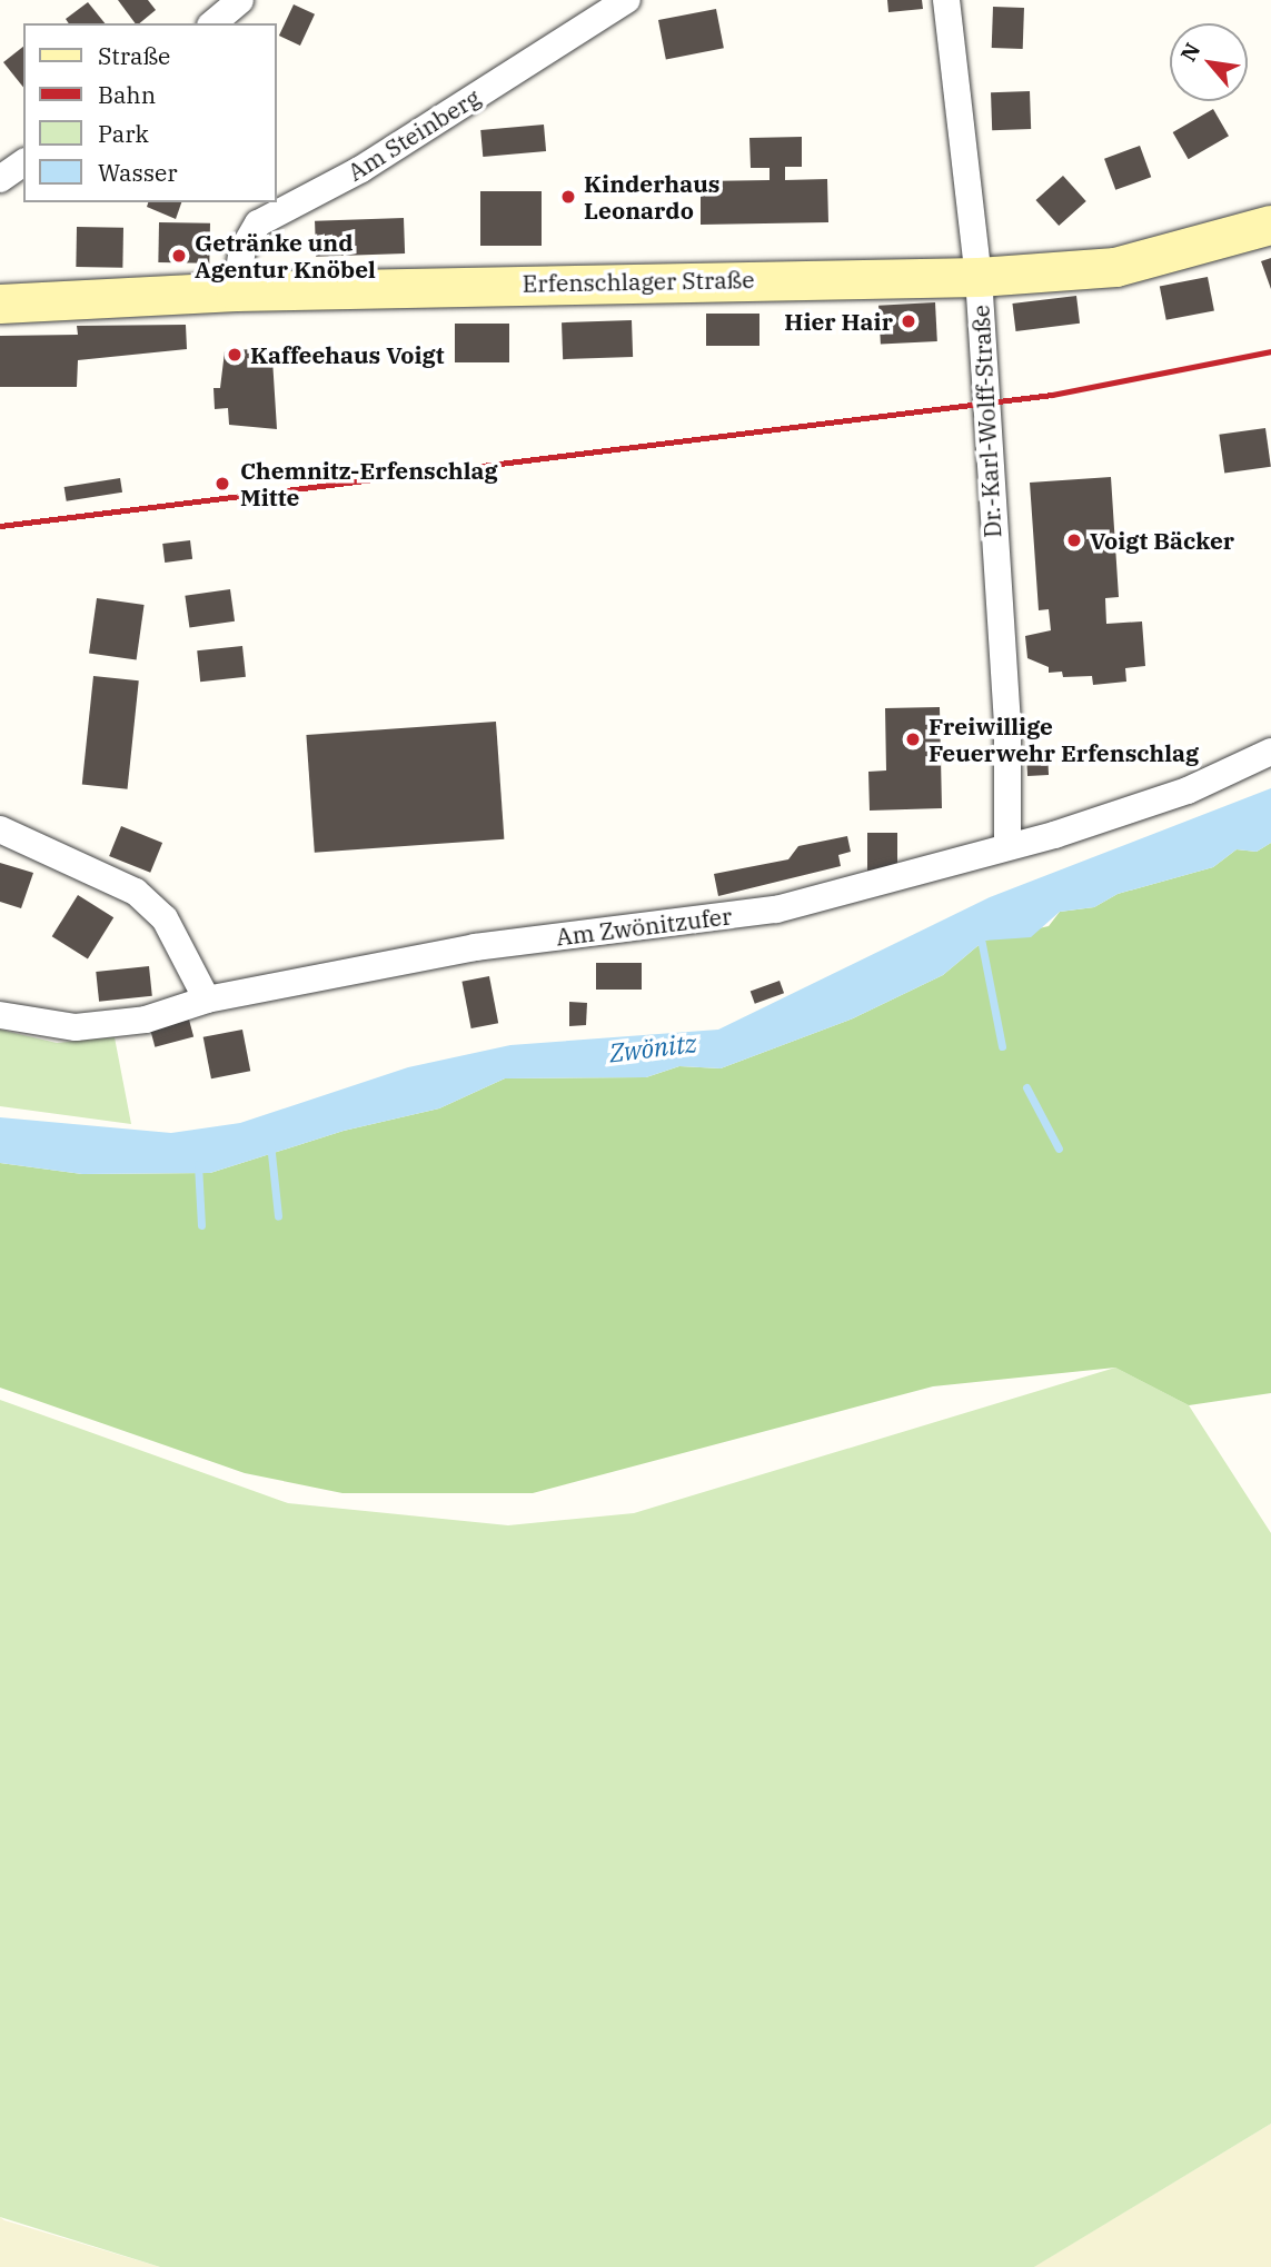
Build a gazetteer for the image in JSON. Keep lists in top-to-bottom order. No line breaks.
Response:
{"streets":{"main road":["Erfenschlager Straße"],"street":["Am Steinberg","Dr.-Karl-Wolff-Straße","Am Zwönitzufer"]},"crossings":[["Am Steinberg","Erfenschlager Straße"],["Erfenschlager Straße","Dr.-Karl-Wolff-Straße"],["Dr.-Karl-Wolff-Straße","Am Zwönitzufer"]],"water":["Zwönitz"],"places":["Kinderhaus Leonardo","Getränke und Agentur Knöbel","Hier Hair","Kaffeehaus Voigt","Chemnitz-Erfenschlag Mitte","Voigt Bäcker","Freiwillige Feuerwehr Erfenschlag"],"legend":["Straße","Bahn","Park","Wasser"],"north":"top left"}
